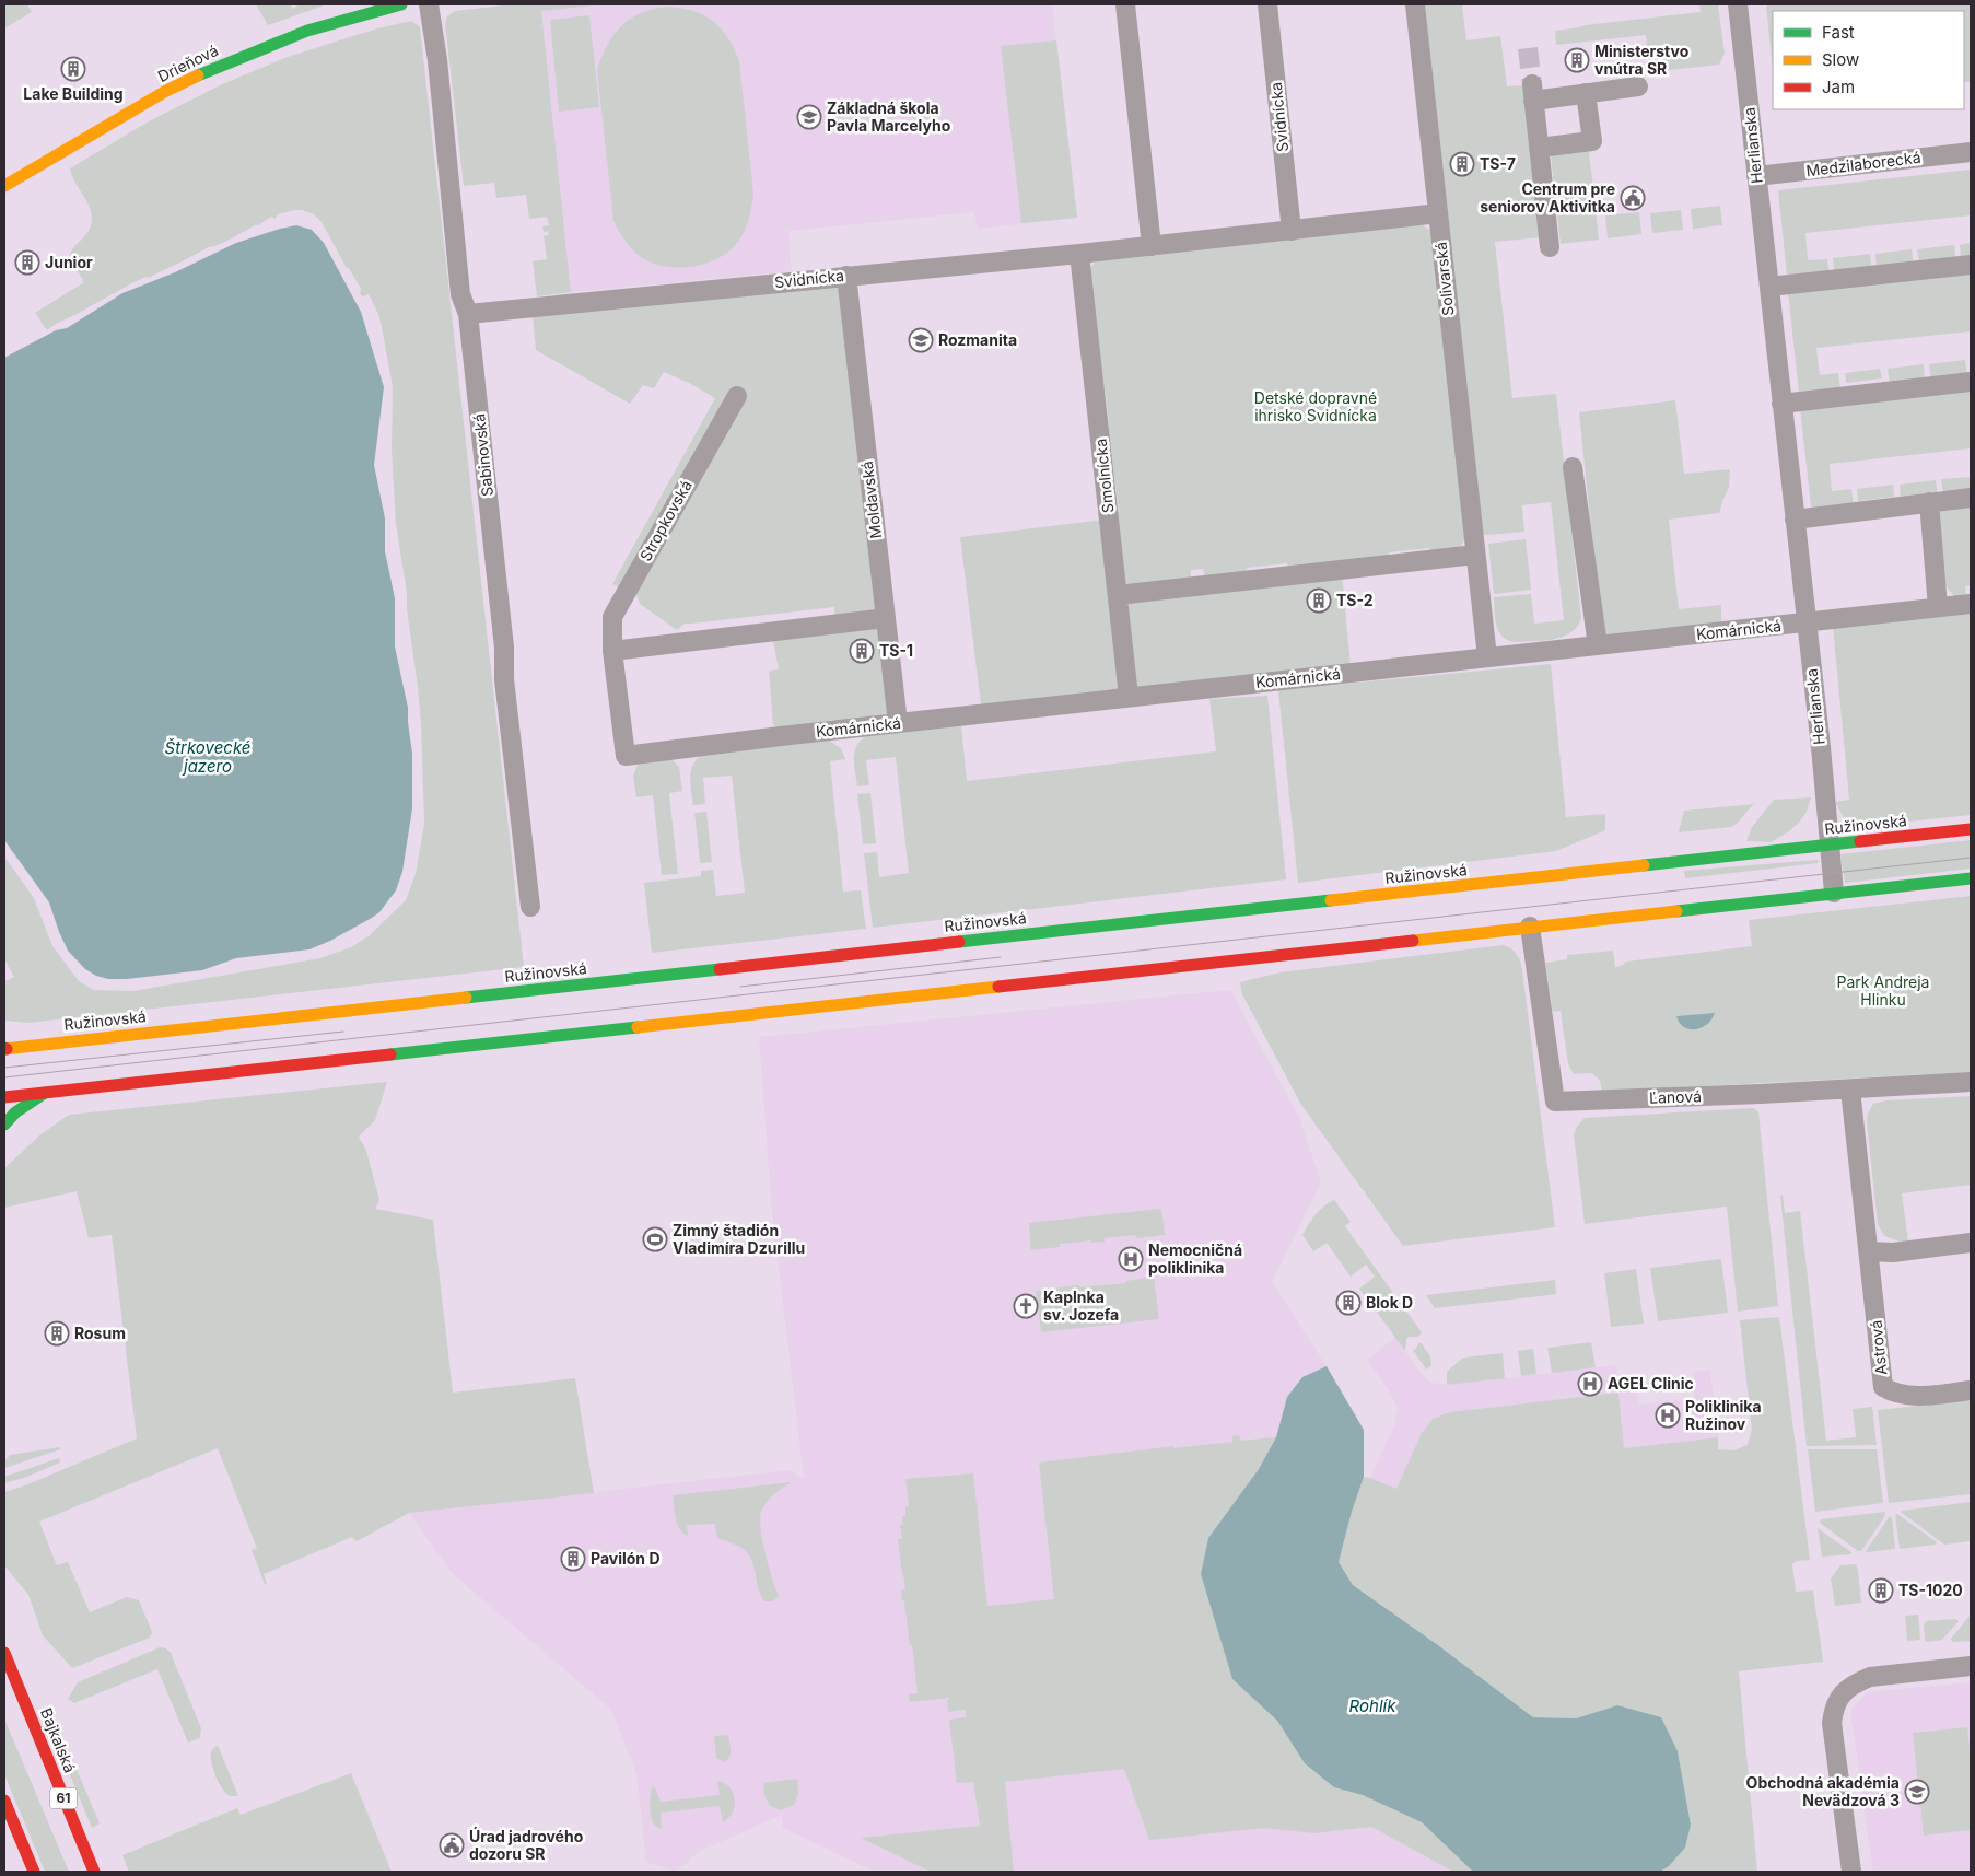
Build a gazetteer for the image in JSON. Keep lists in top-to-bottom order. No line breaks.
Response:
{"streets":{"street":["Drieňová","Svidnícka","Herlianska","Medzilaborecká","Solivarská","Sabinovská","Smolnícka","Moldavská","Stropkovská","Komárnická","Ružinovská","Ľanová","Astrová","Bajkalská","61"]},"crossings":[["Svidnícka","Solivarská"],["Svidnícka","Sabinovská"],["Svidnícka","Smolnícka"],["Svidnícka","Moldavská"],["Herlianska","Medzilaborecká"],["Herlianska","Komárnická"],["Herlianska","Ružinovská"],["Solivarská","Komárnická"],["Smolnícka","Komárnická"],["Moldavská","Komárnická"],["Stropkovská","Komárnická"],["Ľanová","Astrová"]],"water":["Štrkovecké jazero","Rohlík"],"parks":["Detské dopravné ihrisko Svidnícka","Park Andreja Hlinku"],"places":{"building":["Ministerstvo vnútra SR","Lake Building","TS-7","Junior","TS-2","TS-1","Blok D","Rosum","Pavilón D","TS-1020"],"school or university":["Základná škola Pavla Marcelyho","Rozmanita","Obchodná akadémia Nevädzová 3"],"public building":["Centrum pre seniorov Aktivitka","Úrad jadrového dozoru SR"],"sports":["Zimný štadión Vladimíra Dzurillu"],"hospital":["Nemocničná poliklinika","AGEL Clinic","Poliklinika Ružinov"],"church":["Kaplnka sv. Jozefa"]},"legend":["Fast","Slow","Jam"]}
